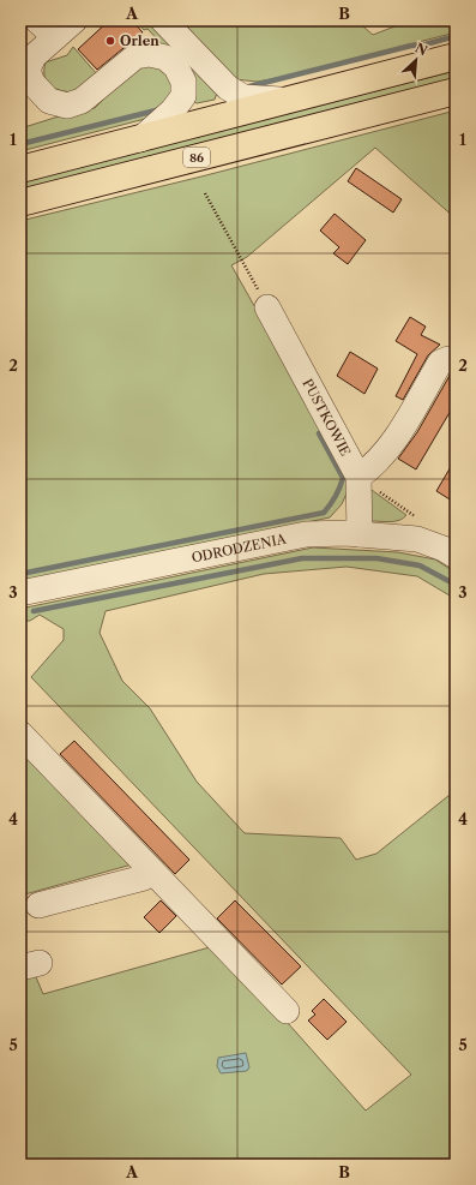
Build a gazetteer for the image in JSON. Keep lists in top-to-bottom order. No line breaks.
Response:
{"streets":{"main road":["86"],"street":["PUSTKOWIE","ODRODZENIA"]},"crossings":[["PUSTKOWIE","ODRODZENIA"]],"places":["Orlen"],"north":"top right","grid":{"columns":["A","B"],"rows":["1","2","3","4","5"]}}
